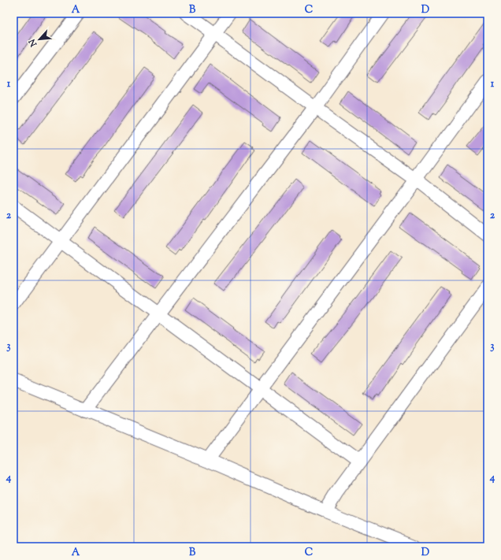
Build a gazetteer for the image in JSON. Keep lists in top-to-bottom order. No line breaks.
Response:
{"north":"bottom left","grid":{"columns":["A","B","C","D"],"rows":["1","2","3","4"]}}
